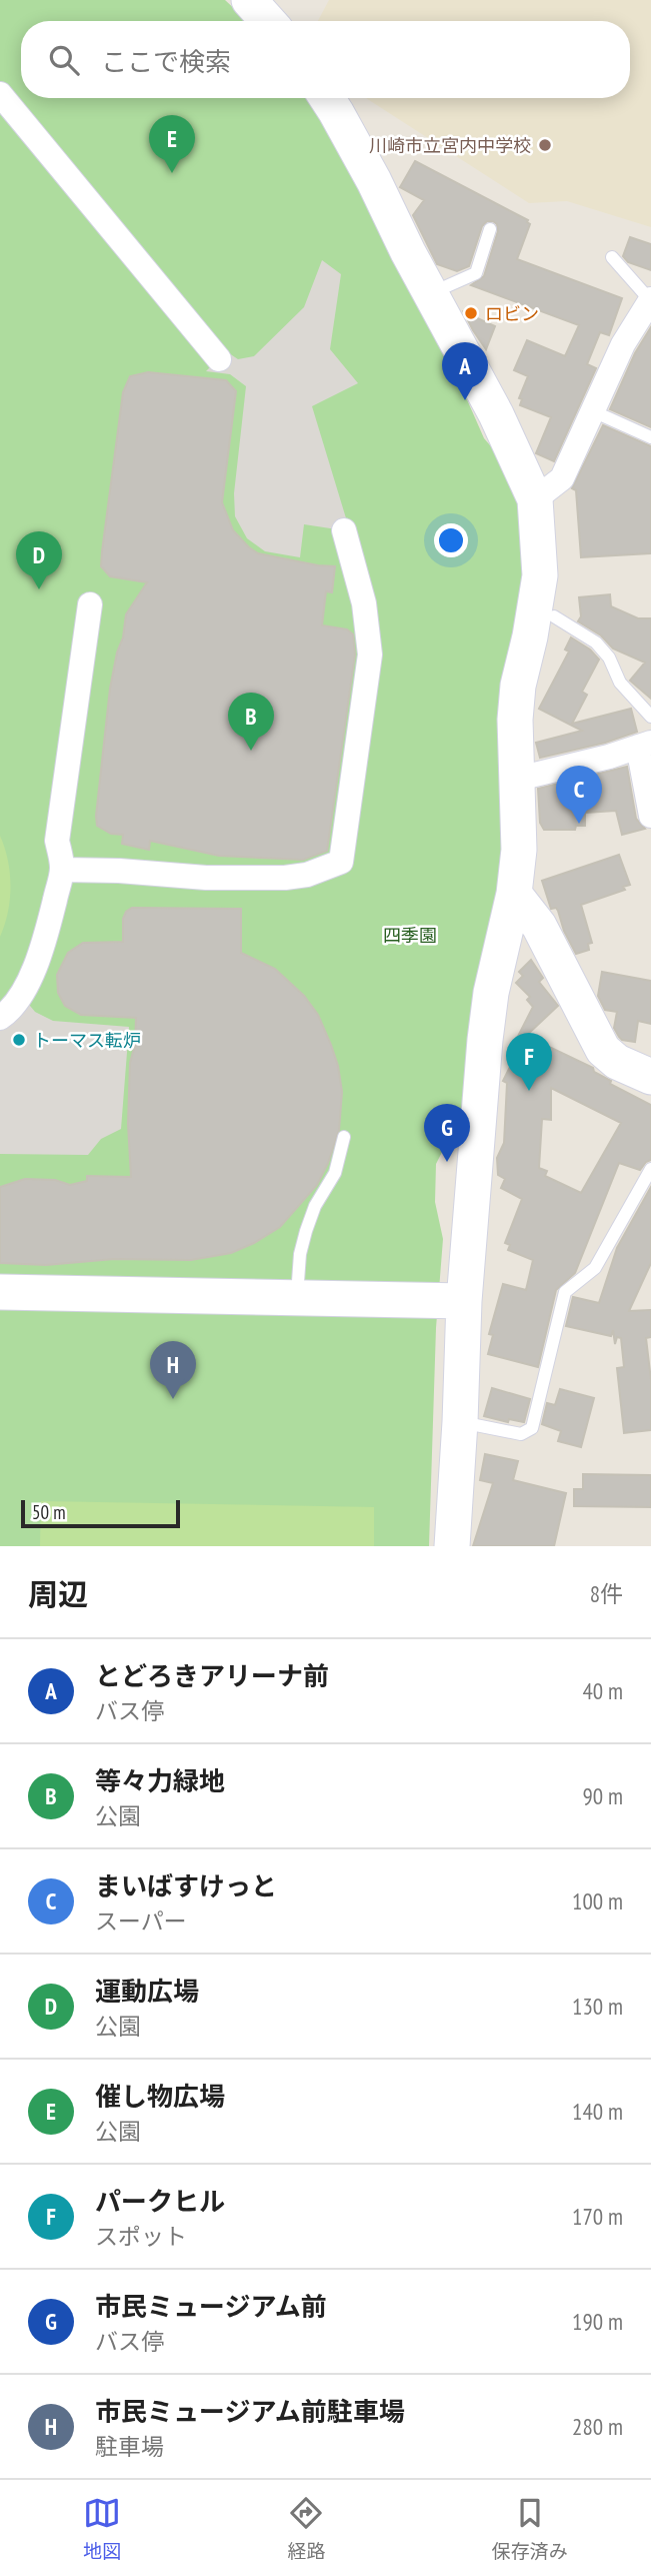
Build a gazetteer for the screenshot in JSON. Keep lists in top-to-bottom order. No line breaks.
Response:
{"parks":["四季園"],"places":["川崎市立宮内中学校","ロビン","トーマス転炉"],"scale_bar":"50 m","page":{"search":"ここで検索","pins":["E","A","D","B","C","F","G","H"],"scale":"50 m","heading":["周辺","8件"],"list":[{"mark":"A","name":"とどろきアリーナ前","note":"バス停","value":"40 m"},{"mark":"B","name":"等々力緑地","note":"公園","value":"90 m"},{"mark":"C","name":"まいばすけっと","note":"スーパー","value":"100 m"},{"mark":"D","name":"運動広場","note":"公園","value":"130 m"},{"mark":"E","name":"催し物広場","note":"公園","value":"140 m"},{"mark":"F","name":"パークヒル","note":"スポット","value":"170 m"},{"mark":"G","name":"市民ミュージアム前","note":"バス停","value":"190 m"},{"mark":"H","name":"市民ミュージアム前駐車場","note":"駐車場","value":"280 m"}],"nav":["地図","経路","保存済み"]}}
